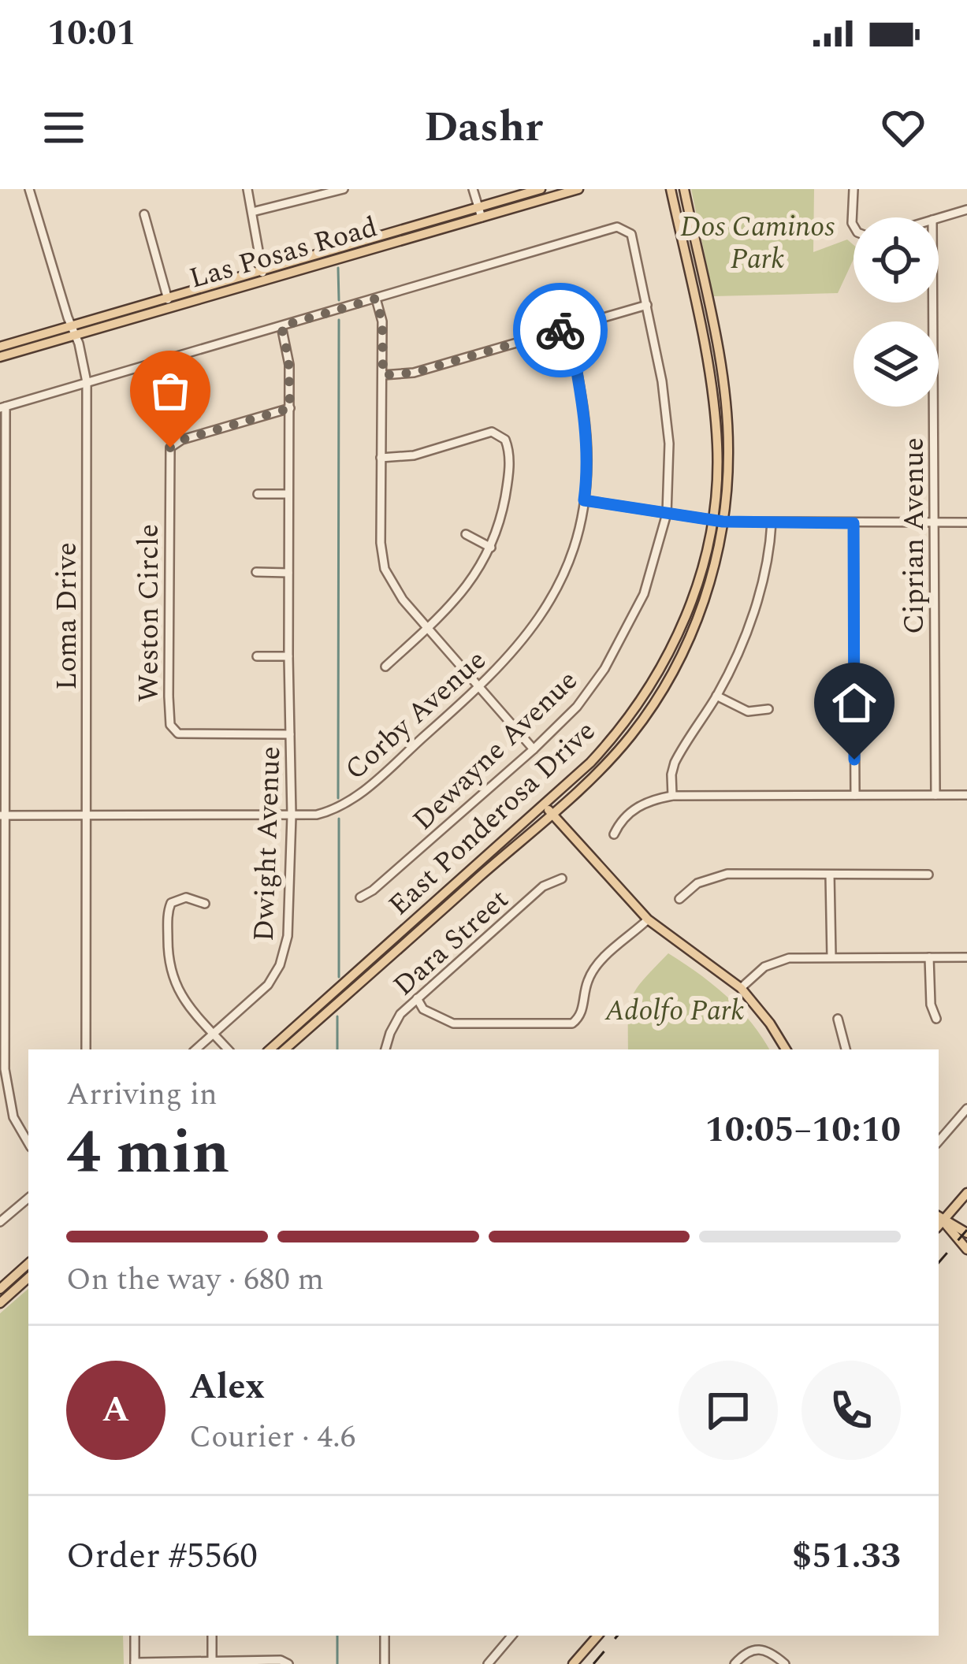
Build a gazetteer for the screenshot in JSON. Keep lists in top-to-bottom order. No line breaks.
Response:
{"streets":{"main road":["Las Posas Road","East Ponderosa Drive"],"street":["Ciprian Avenue","Weston Circle","Loma Drive","Corby Avenue","Dewayne Avenue","Dwight Avenue","Dara Street"]},"crossings":[["Las Posas Road","Loma Drive"],["Weston Circle","Dwight Avenue"],["Loma Drive","Corby Avenue"],["Corby Avenue","Dwight Avenue"]],"parks":["Dos Caminos Park","Adolfo Park"],"page":{"status":"10:01","header":"Dashr","heading":["4 min","Arriving in","10:05–10:10"],"panel":["Alex","Courier · 4.6","Order #5560","$51.33"],"bar":"On the way · 680 m","round":"A"}}
